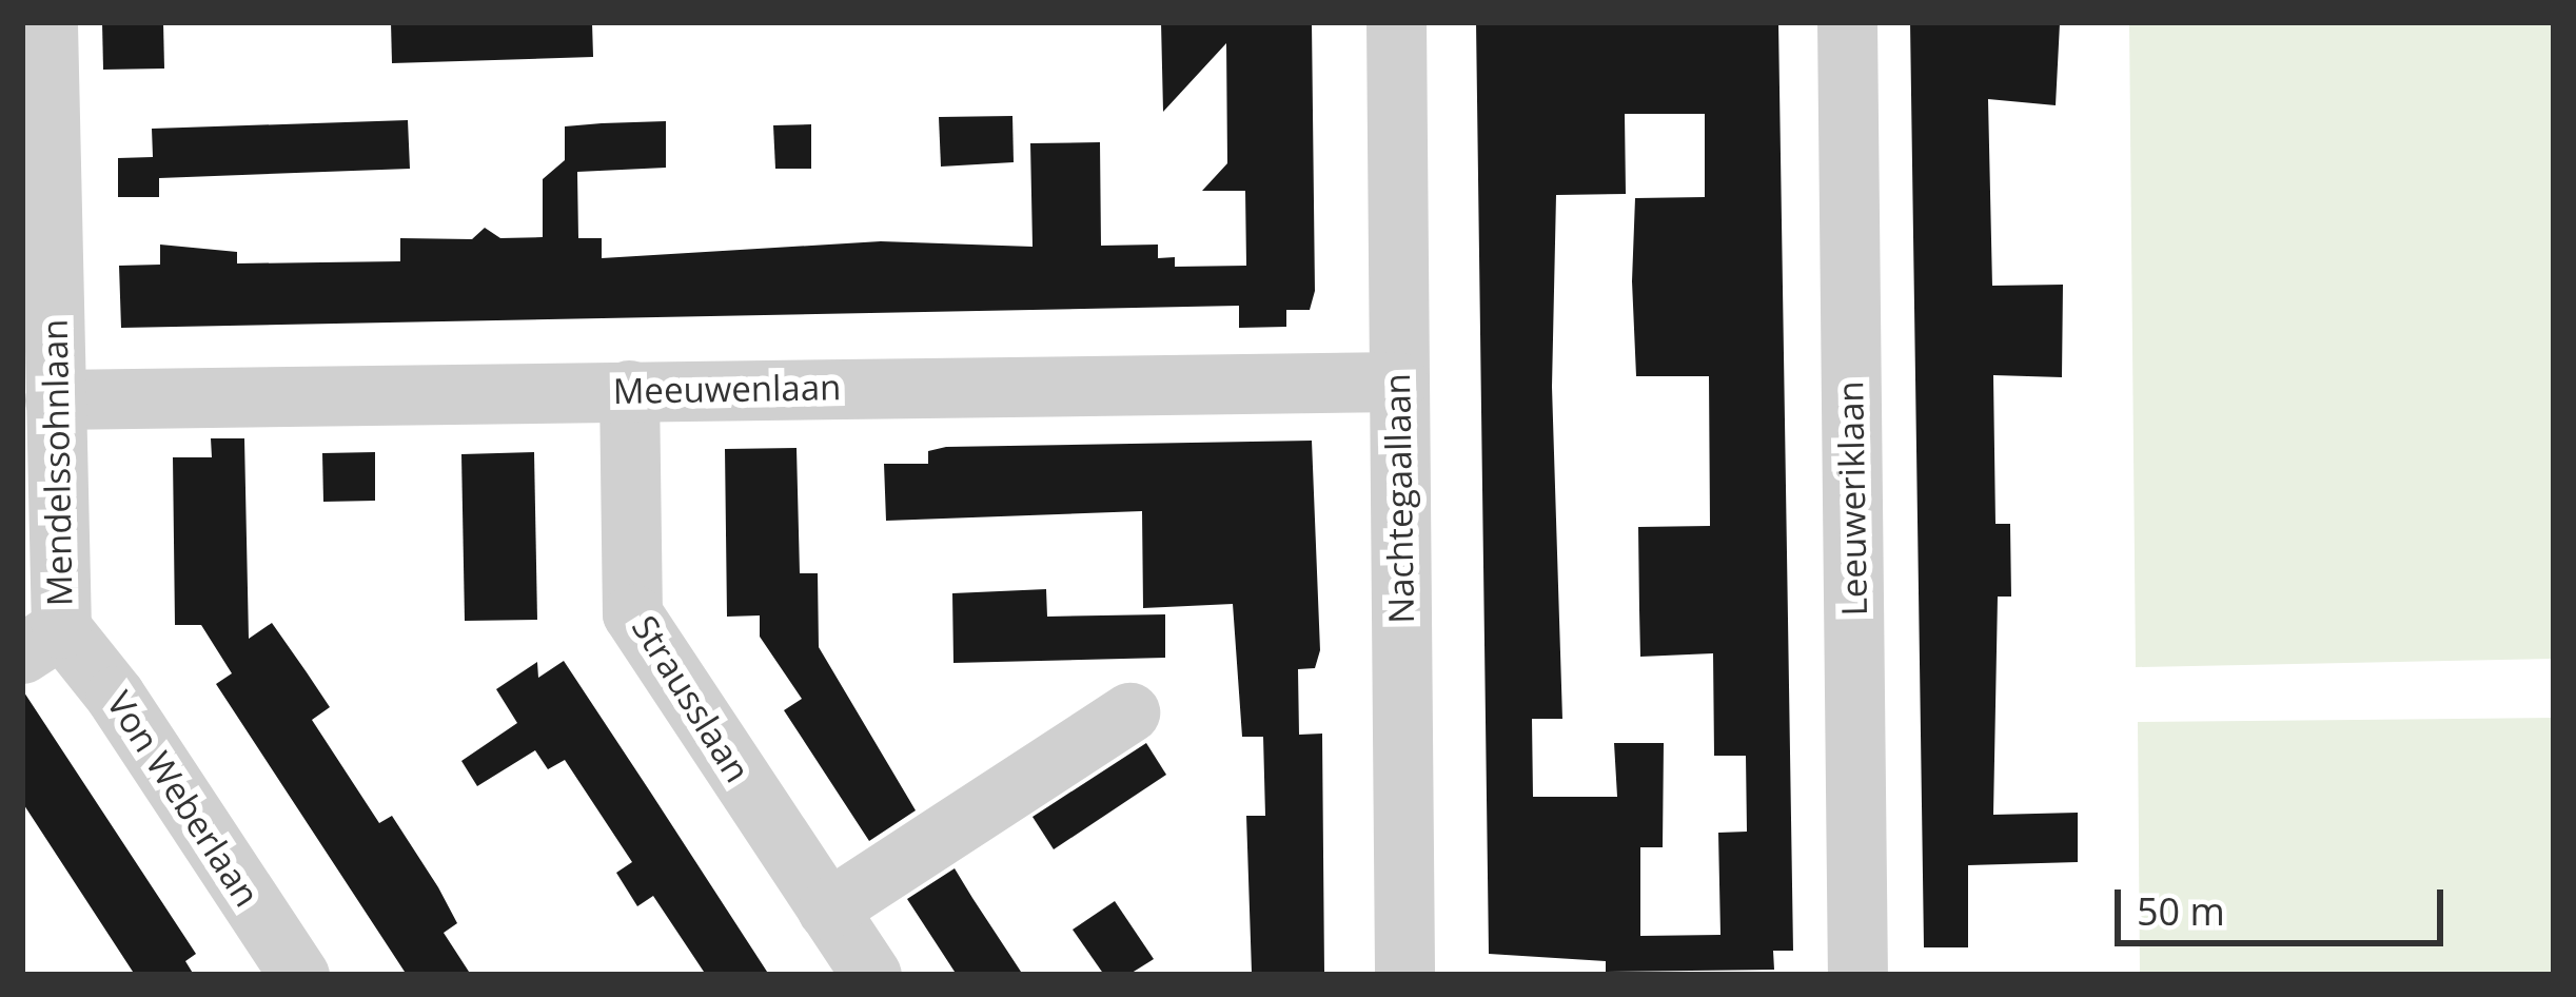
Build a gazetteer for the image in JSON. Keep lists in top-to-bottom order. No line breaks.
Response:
{"streets":{"street":["Meeuwenlaan","Mendelssohnlaan","Nachtegaallaan","Leeuweriklaan","Strausslaan","Von Weberlaan"]},"crossings":[["Meeuwenlaan","Mendelssohnlaan"],["Meeuwenlaan","Nachtegaallaan"],["Meeuwenlaan","Strausslaan"],["Mendelssohnlaan","Von Weberlaan"]],"scale_bar":"50 m"}
